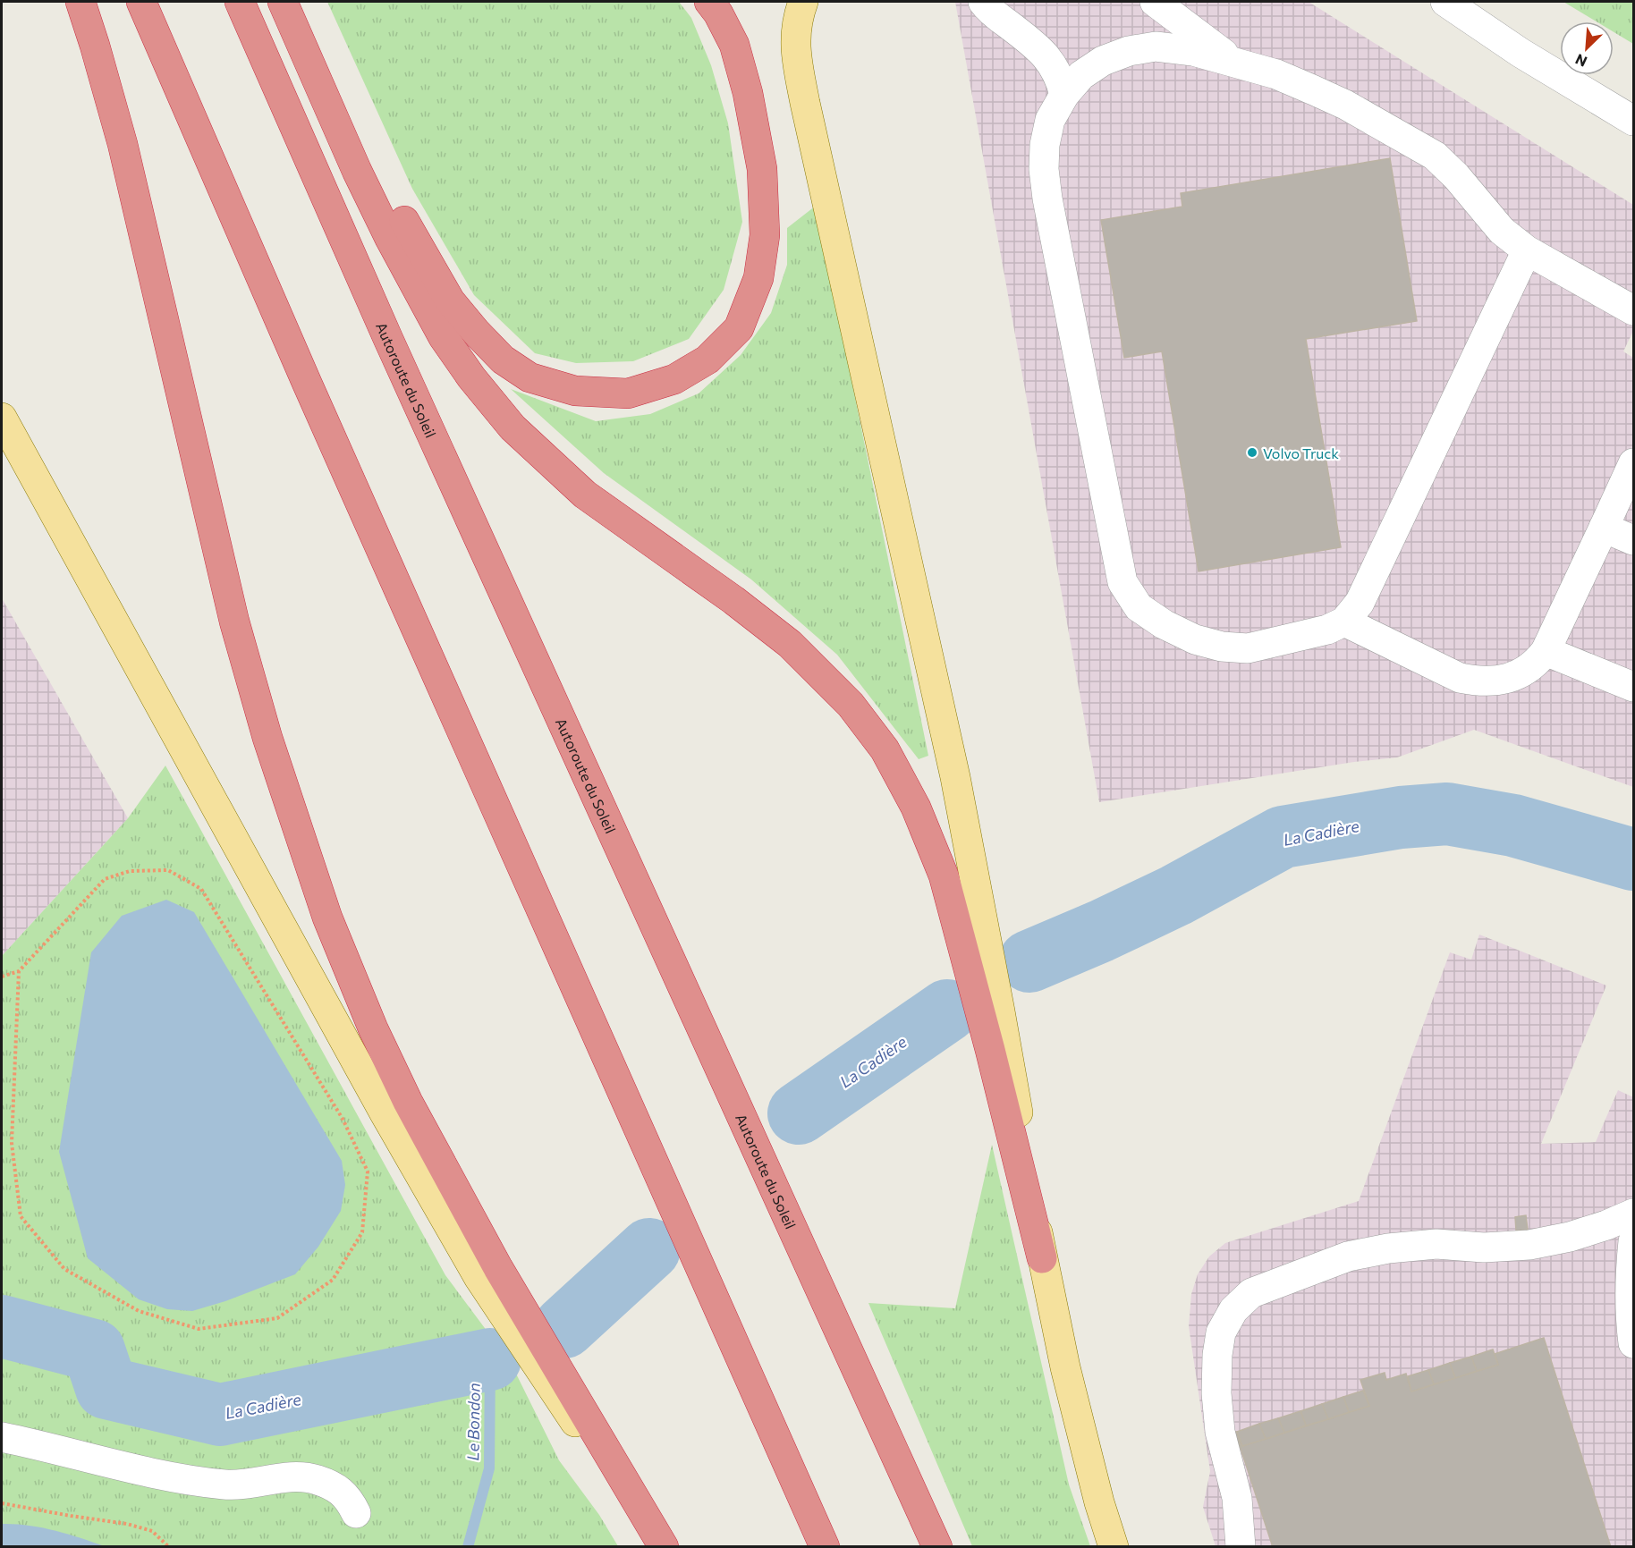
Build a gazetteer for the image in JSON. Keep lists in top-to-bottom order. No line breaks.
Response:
{"streets":{"highway":["Autoroute du Soleil"]},"water":["La Cadière","Le Bondon"],"places":["Volvo Truck"],"north":"bottom left"}
